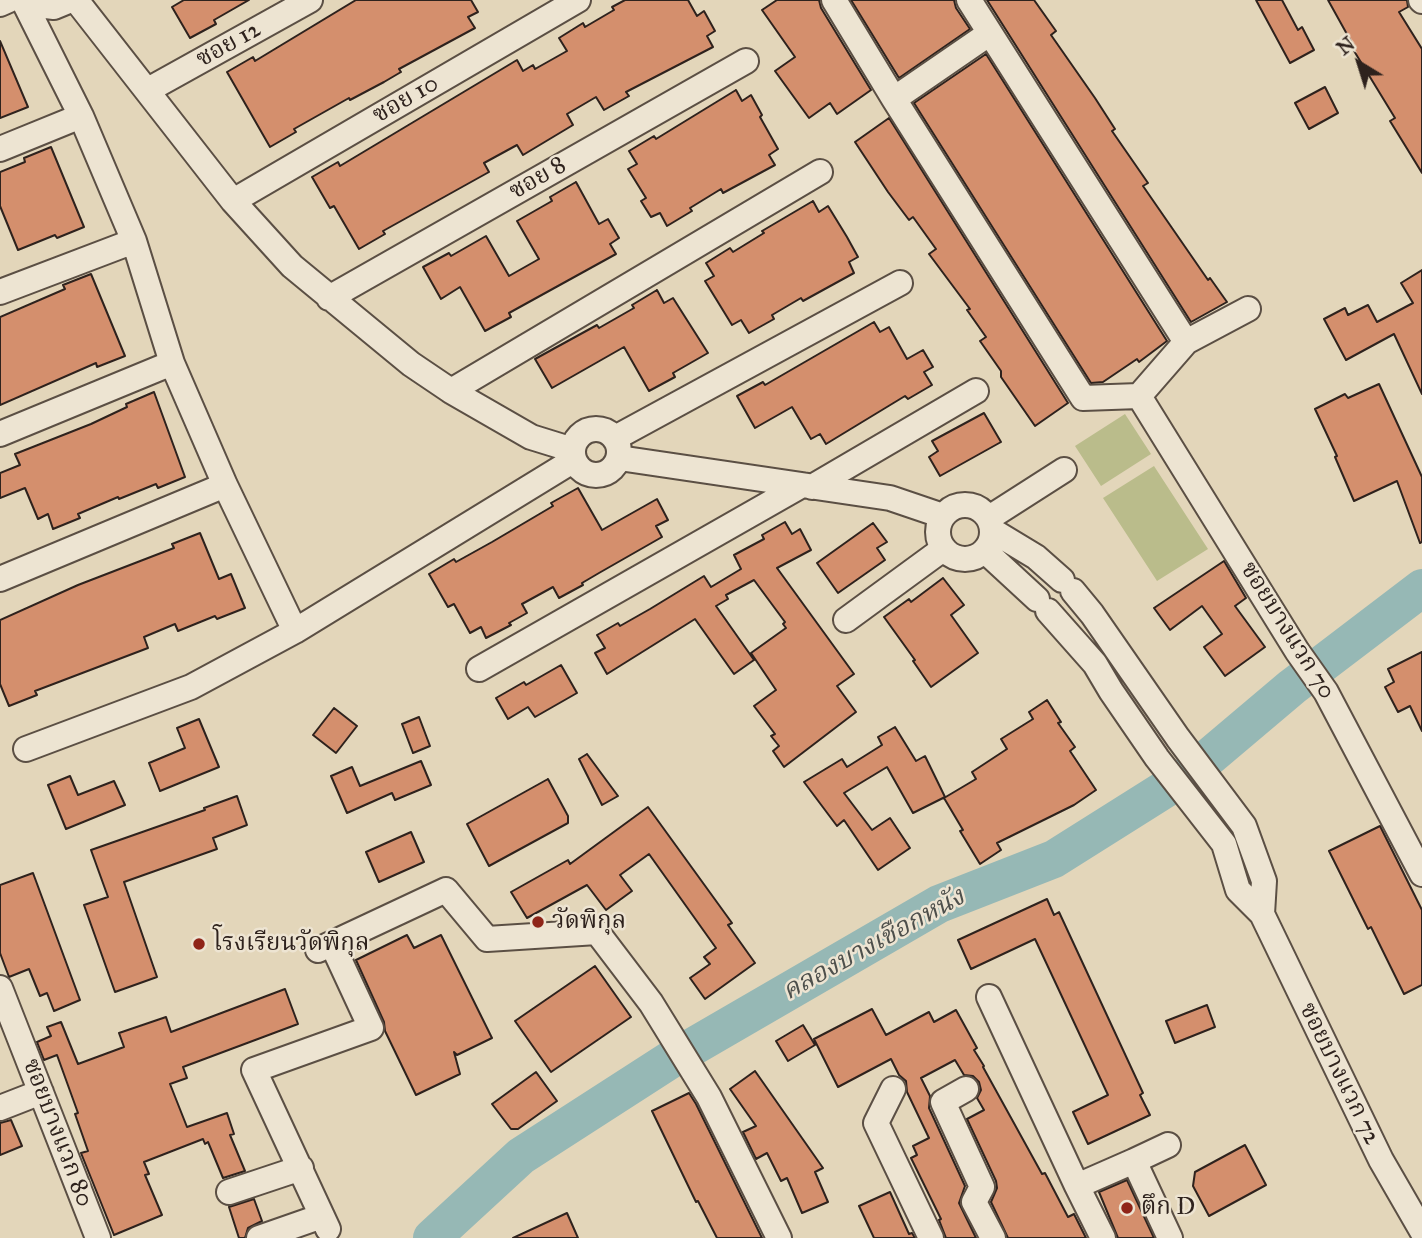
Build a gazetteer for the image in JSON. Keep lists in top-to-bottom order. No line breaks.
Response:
{"streets":{"street":["ซอย 12","ซอย 10","ซอย 8","ซอยบางแวก 70","ซอยบางแวก 72","ซอยบางแวก 80"]},"water":["คลองบางเชือกหนัง"],"places":["วัดพิกุล","โรงเรียนวัดพิกุล","ตึก D"],"north":"top left"}
